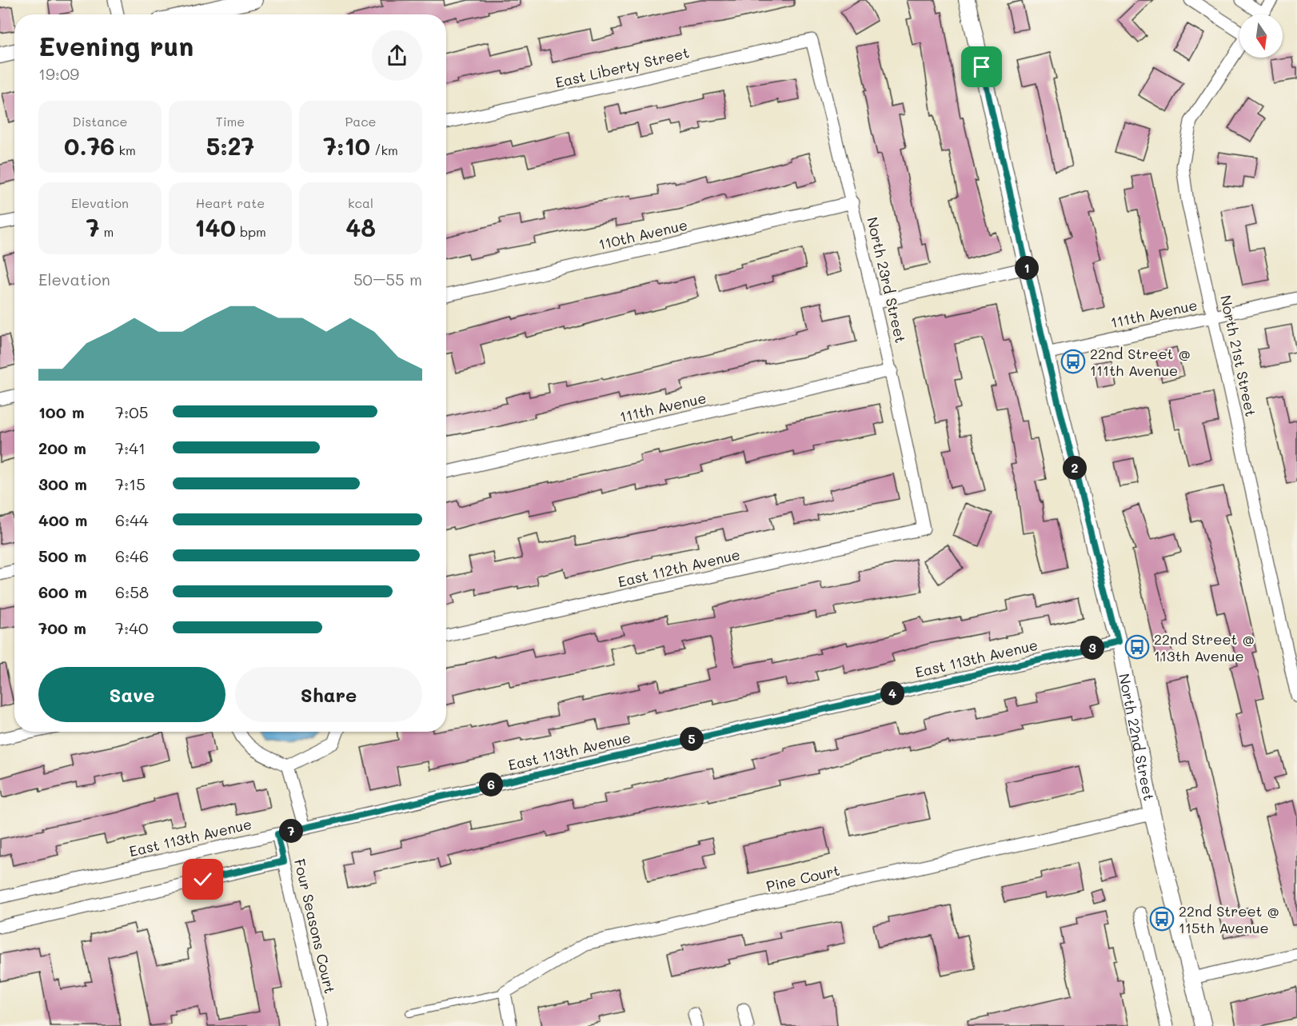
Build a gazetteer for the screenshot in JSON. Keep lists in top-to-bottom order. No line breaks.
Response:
{"streets":{"street":["East Liberty Street","110th Avenue","North 23rd Street","111th Avenue","North 21st Street","East 112th Avenue","East 113th Avenue","North 22nd Street","Pine Court","Four Seasons Court"]},"crossings":[["East Liberty Street","North 23rd Street"],["110th Avenue","North 23rd Street"],["North 23rd Street","111th Avenue"],["North 23rd Street","East 112th Avenue"],["111th Avenue","North 21st Street"],["111th Avenue","North 22nd Street"],["East 113th Avenue","North 22nd Street"],["East 113th Avenue","Four Seasons Court"],["North 22nd Street","Pine Court"]],"places":{"bus stop":["22nd Street @ 111th Avenue","22nd Street @ 113th Avenue","22nd Street @ 115th Avenue"]},"north":"bottom","page":{"heading":["Evening run","19:09"],"stats":[["Distance","0.76 km"],["Time","5:27"],["Pace","7:10 /km"],["Elevation","7 m"],["Heart rate","140 bpm"],["kcal","48"]],"pins":["1","2","3","4","5","6","7"],"chart":["Elevation","50–55 m"],"list":[{"name":"100 m","note":"7:05"},{"name":"200 m","note":"7:41"},{"name":"300 m","note":"7:15"},{"name":"400 m","note":"6:44"},{"name":"500 m","note":"6:46"},{"name":"600 m","note":"6:58"},{"name":"700 m","note":"7:40"}],"buttons":["Save","Share"]}}
